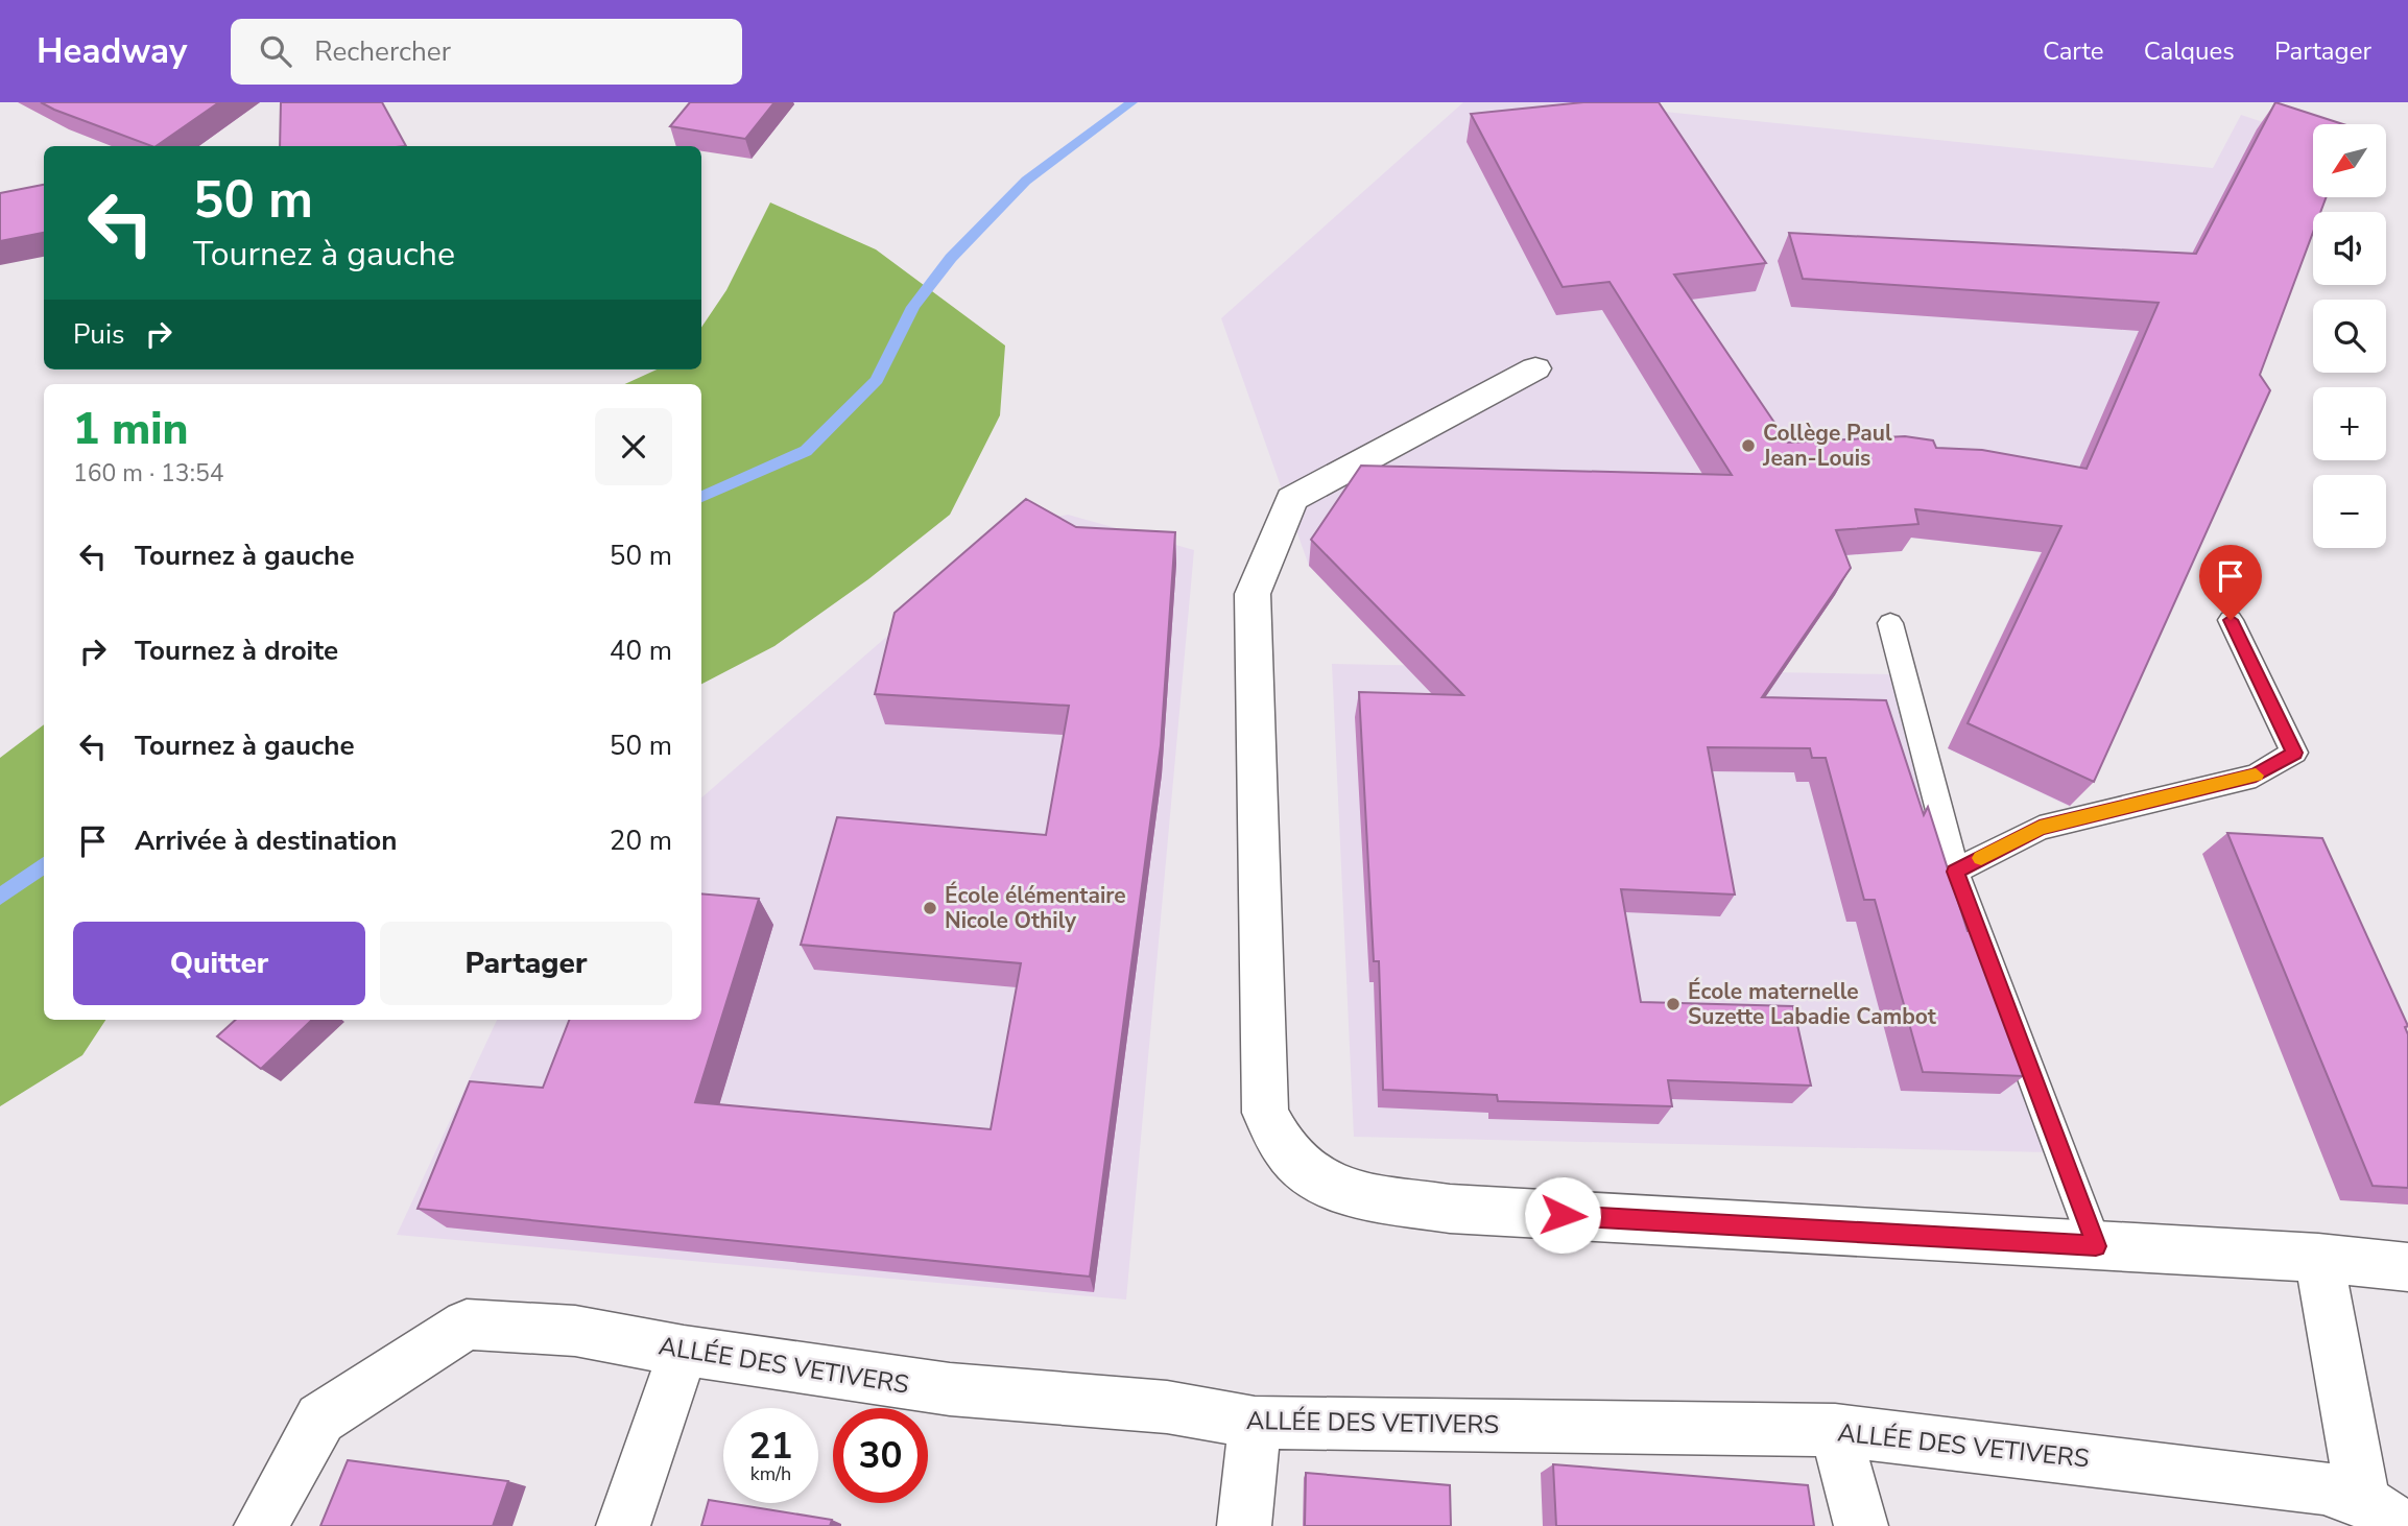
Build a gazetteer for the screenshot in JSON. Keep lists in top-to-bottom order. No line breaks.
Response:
{"streets":{"street":["ALLÉE DES VETIVERS"]},"places":["Collège Paul Jean-Louis","École élémentaire Nicole Othily","École maternelle Suzette Labadie Cambot"],"north":"bottom left","page":{"header":"Headway","search":"Rechercher","nav":["Carte","Calques","Partager"],"map_buttons":["+","−"],"turn":["50 m","Tournez à gauche"],"then":"Puis","heading":["1 min","160 m · 13:54"],"list":[{"name":"Tournez à gauche","value":"50 m"},{"name":"Tournez à droite","value":"40 m"},{"name":"Tournez à gauche","value":"50 m"},{"name":"Arrivée à destination","value":"20 m"}],"buttons":["Quitter","Partager"],"speed":"21 km/h","limit":"30"}}
